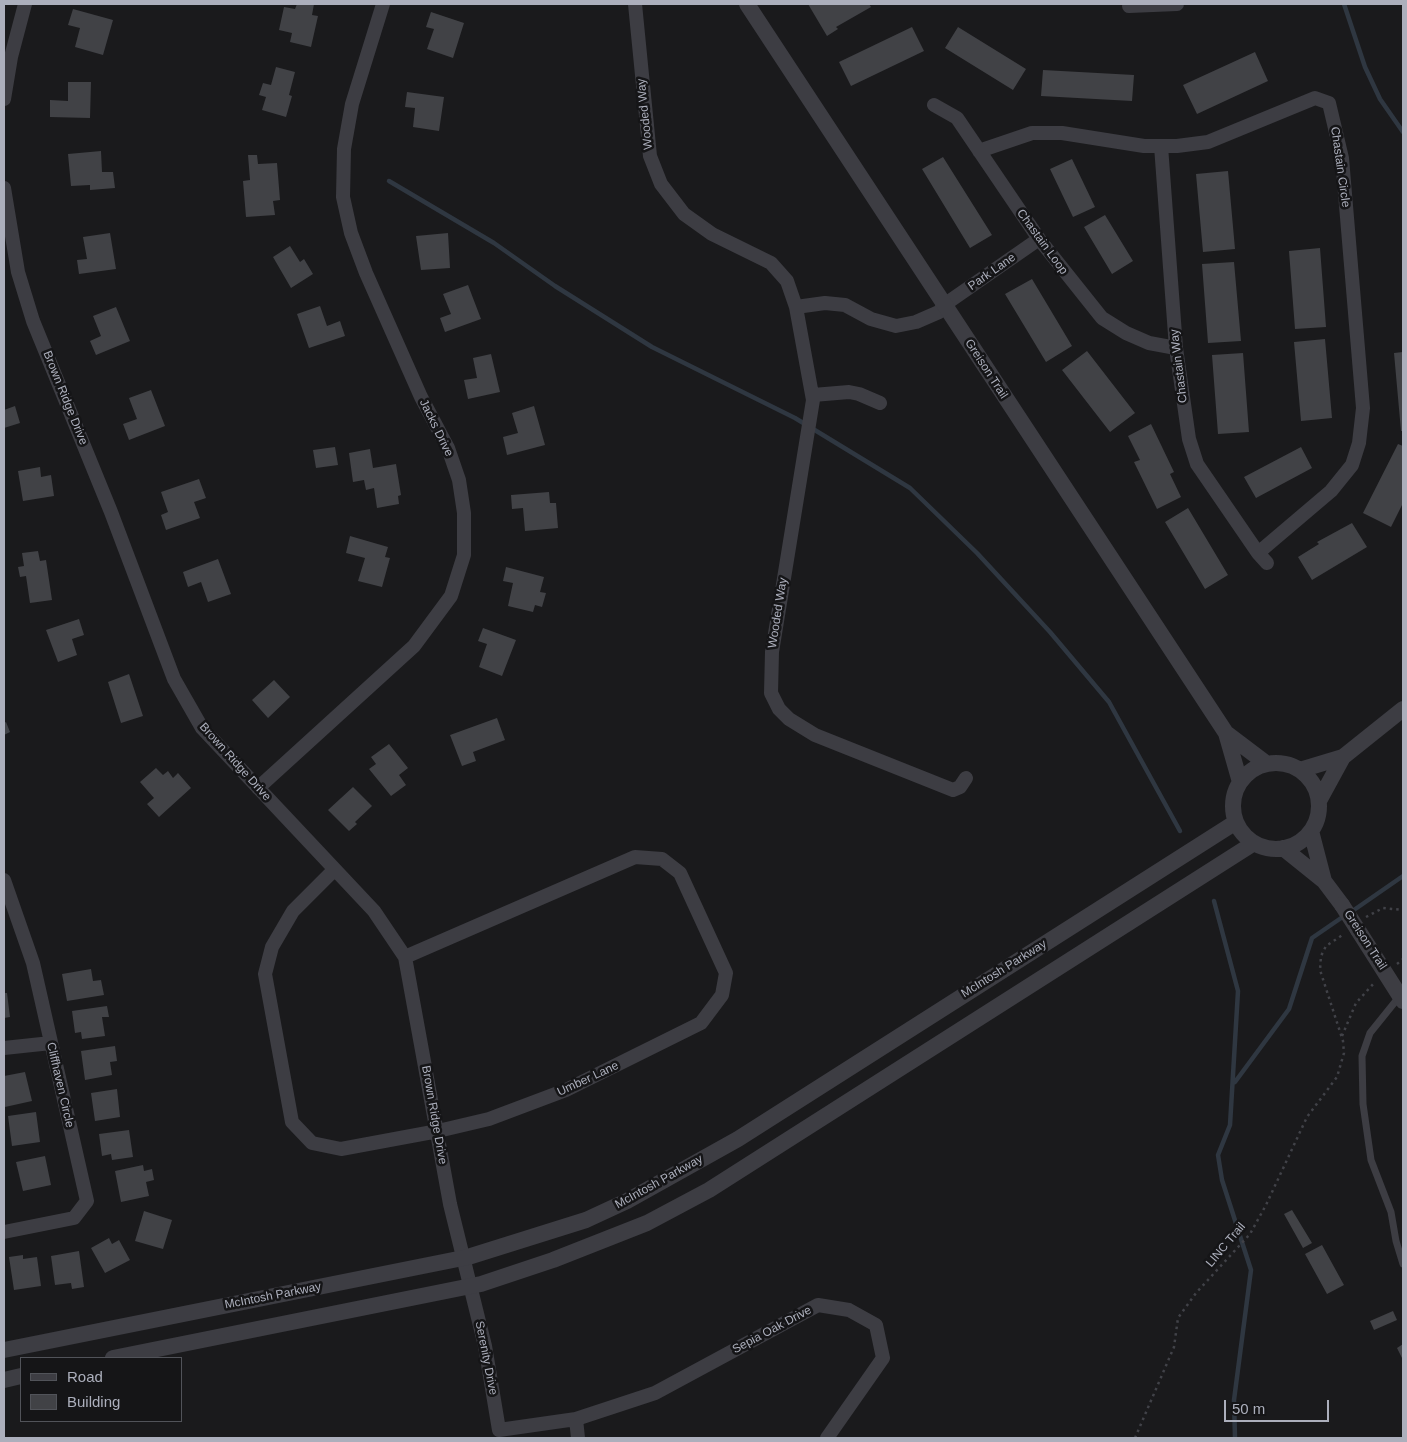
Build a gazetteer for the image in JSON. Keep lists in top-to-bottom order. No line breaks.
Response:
{"streets":{"street":["Wooded Way","Chastain Circle","Chastain Loop","Park Lane","Chastain Way","Greison Trail","Brown Ridge Drive","Jacks Drive","McIntosh Parkway","Umber Lane","Cliffhaven Circle","Sepia Oak Drive","Serenity Drive"],"path":["LINC Trail"]},"crossings":[["Chastain Circle","Chastain Loop"],["Chastain Circle","Chastain Way"],["Chastain Loop","Park Lane"],["Chastain Loop","Chastain Way"],["Park Lane","Greison Trail"],["Greison Trail","McIntosh Parkway"],["Greison Trail","LINC Trail"],["Brown Ridge Drive","Jacks Drive"],["Brown Ridge Drive","McIntosh Parkway"],["Brown Ridge Drive","Umber Lane"],["Brown Ridge Drive","Serenity Drive"],["Sepia Oak Drive","Serenity Drive"]],"legend":["Road","Building"],"scale_bar":"50 m"}
